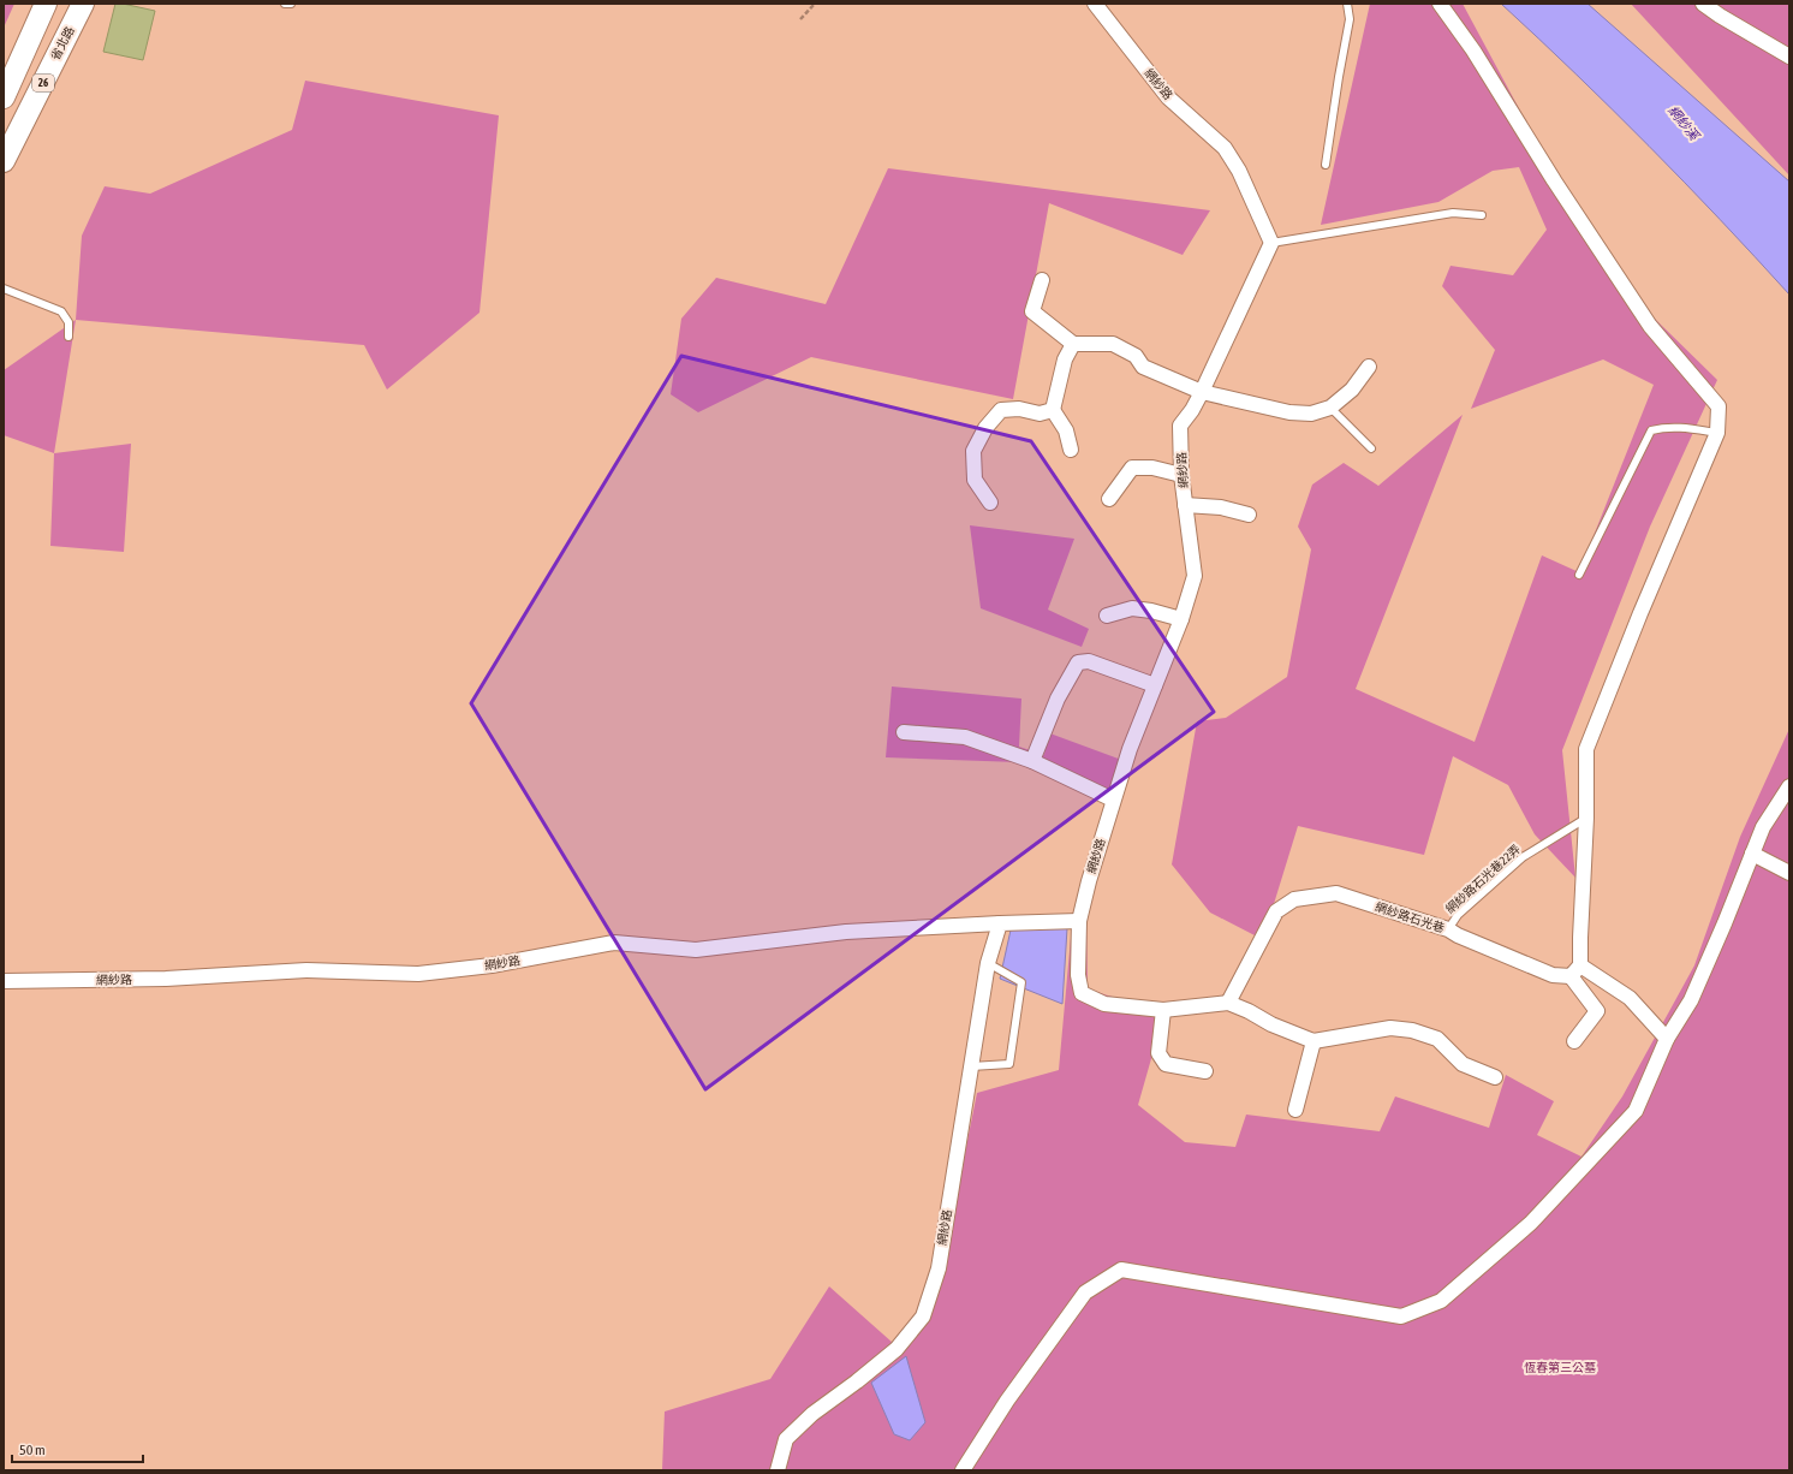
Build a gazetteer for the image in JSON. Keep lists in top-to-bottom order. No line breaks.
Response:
{"streets":{"main road":["省北路","26"],"street":["網紗路","網紗路石光巷"],"lane":["網紗路石光巷22弄"]},"crossings":[["網紗路石光巷22弄","網紗路石光巷"]],"water":["網紗溪"],"parks":["恆春第三公墓"],"scale_bar":"50 m"}
